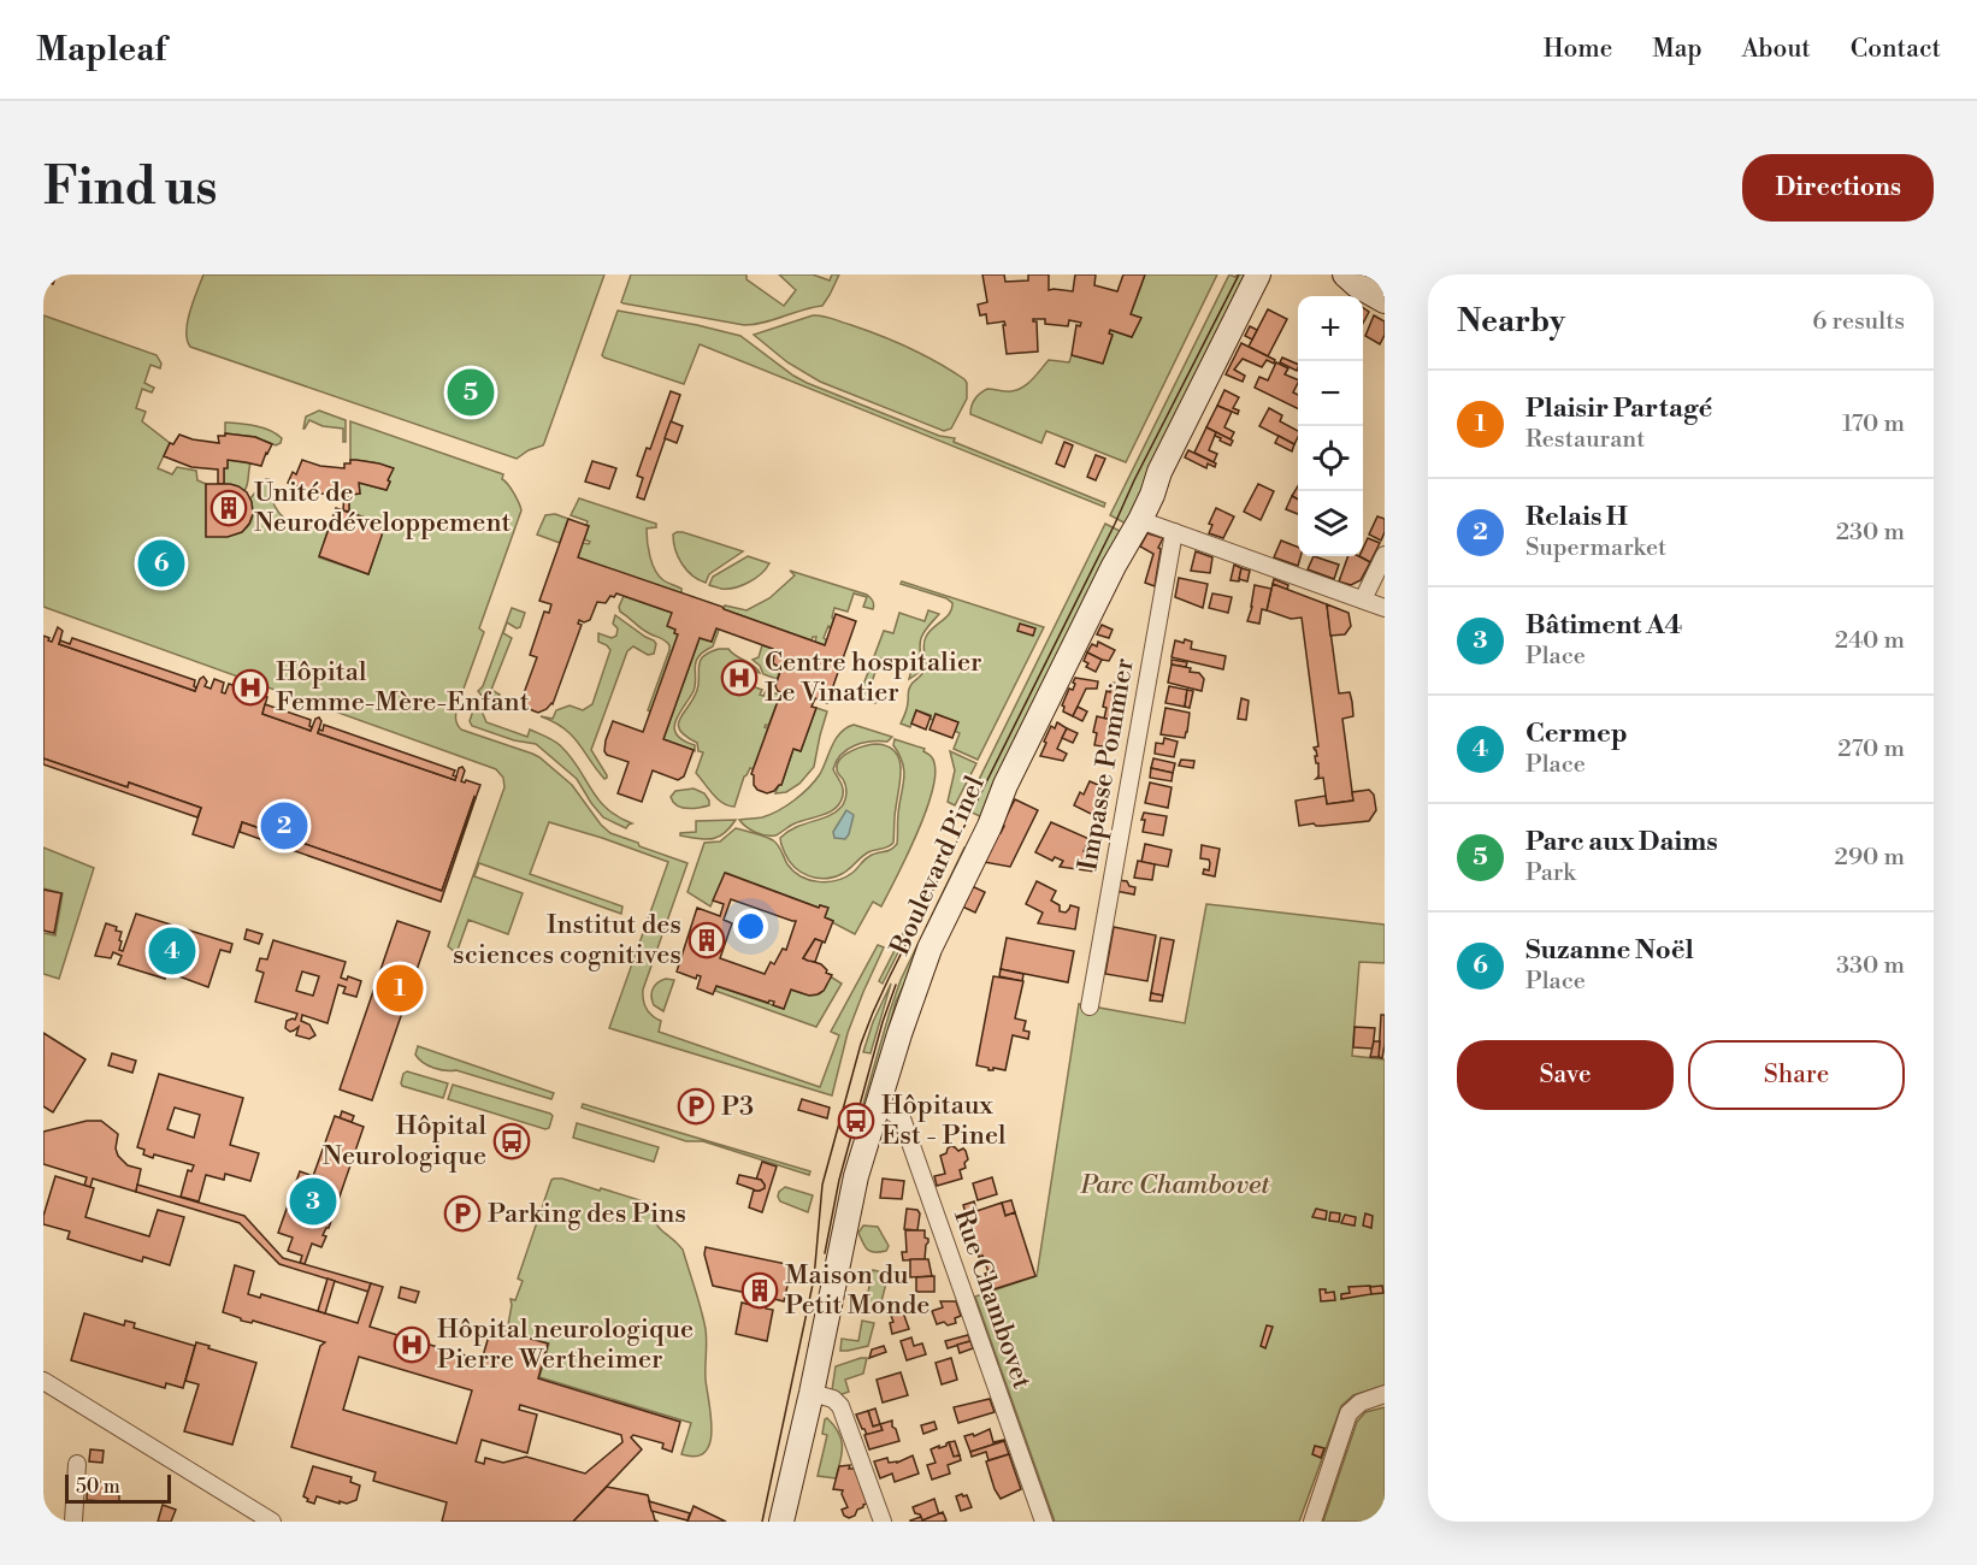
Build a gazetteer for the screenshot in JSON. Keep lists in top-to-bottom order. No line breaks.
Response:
{"streets":{"main road":["Boulevard Pinel"],"street":["Impasse Pommier","Rue Chambovet"]},"crossings":[["Boulevard Pinel","Rue Chambovet"]],"parks":["Parc Chambovet"],"places":{"building":["Unité de Neurodéveloppement","Institut des sciences cognitives","Maison du Petit Monde"],"hospital":["Centre hospitalier Le Vinatier","Hôpital Femme-Mère-Enfant","Hôpital neurologique Pierre Wertheimer"],"parking":["P3","Parking des Pins"],"bus stop":["Hôpitaux Est - Pinel","Hôpital Neurologique"]},"scale_bar":"50 m","page":{"header":"Mapleaf","nav":["Home","Map","About","Contact"],"buttons":["Directions",["Save","Share"]],"title":"Find us","heading":["Nearby","6 results"],"map_buttons":["+","−"],"pins":["5","6","2","4","1","3"],"list":[{"mark":"1","name":"Plaisir Partagé","note":"Restaurant","value":"170 m"},{"mark":"2","name":"Relais H","note":"Supermarket","value":"230 m"},{"mark":"3","name":"Bâtiment A4","note":"Place","value":"240 m"},{"mark":"4","name":"Cermep","note":"Place","value":"270 m"},{"mark":"5","name":"Parc aux Daims","note":"Park","value":"290 m"},{"mark":"6","name":"Suzanne Noël","note":"Place","value":"330 m"}],"scale":"50 m"}}
